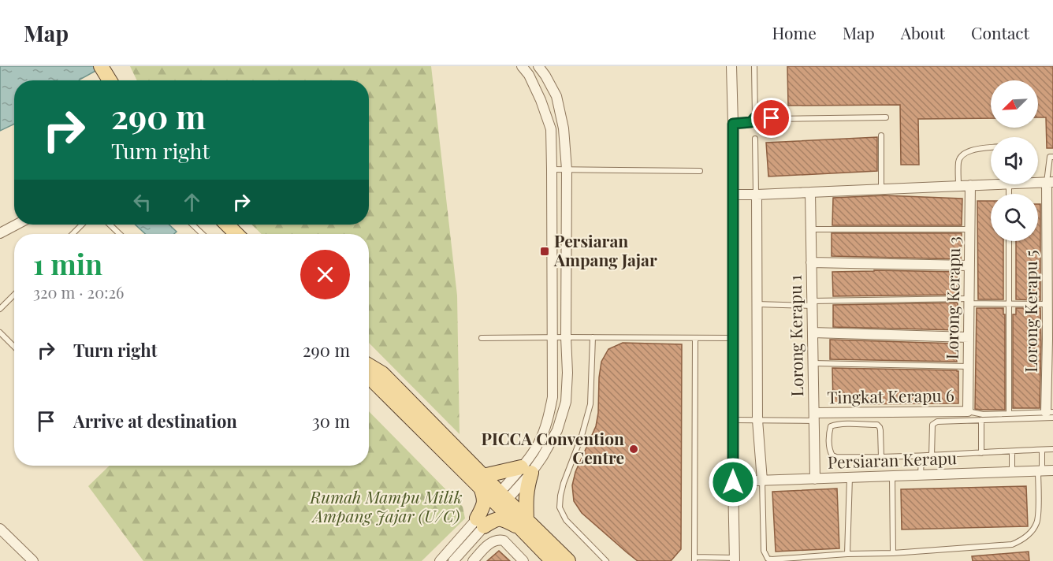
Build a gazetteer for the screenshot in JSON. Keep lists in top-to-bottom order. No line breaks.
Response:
{"streets":{"street":["Lorong Kerapu 3","Lorong Kerapu 5","Lorong Kerapu 1","Tingkat Kerapu 6","Persiaran Kerapu"]},"crossings":[["Lorong Kerapu 3","Tingkat Kerapu 6"],["Lorong Kerapu 1","Tingkat Kerapu 6"],["Lorong Kerapu 1","Persiaran Kerapu"]],"parks":["Rumah Mampu Milik Ampang Jajar (U/C)"],"places":{"transit":["Persiaran Ampang Jajar"],"other":["PICCA Convention Centre"]},"north":"bottom left","page":{"header":"Map","nav":["Home","Map","About","Contact"],"turn":["290 m","Turn right"],"heading":["1 min","320 m · 20:26"],"list":[{"name":"Turn right","value":"290 m"},{"name":"Arrive at destination","value":"30 m"}]}}
